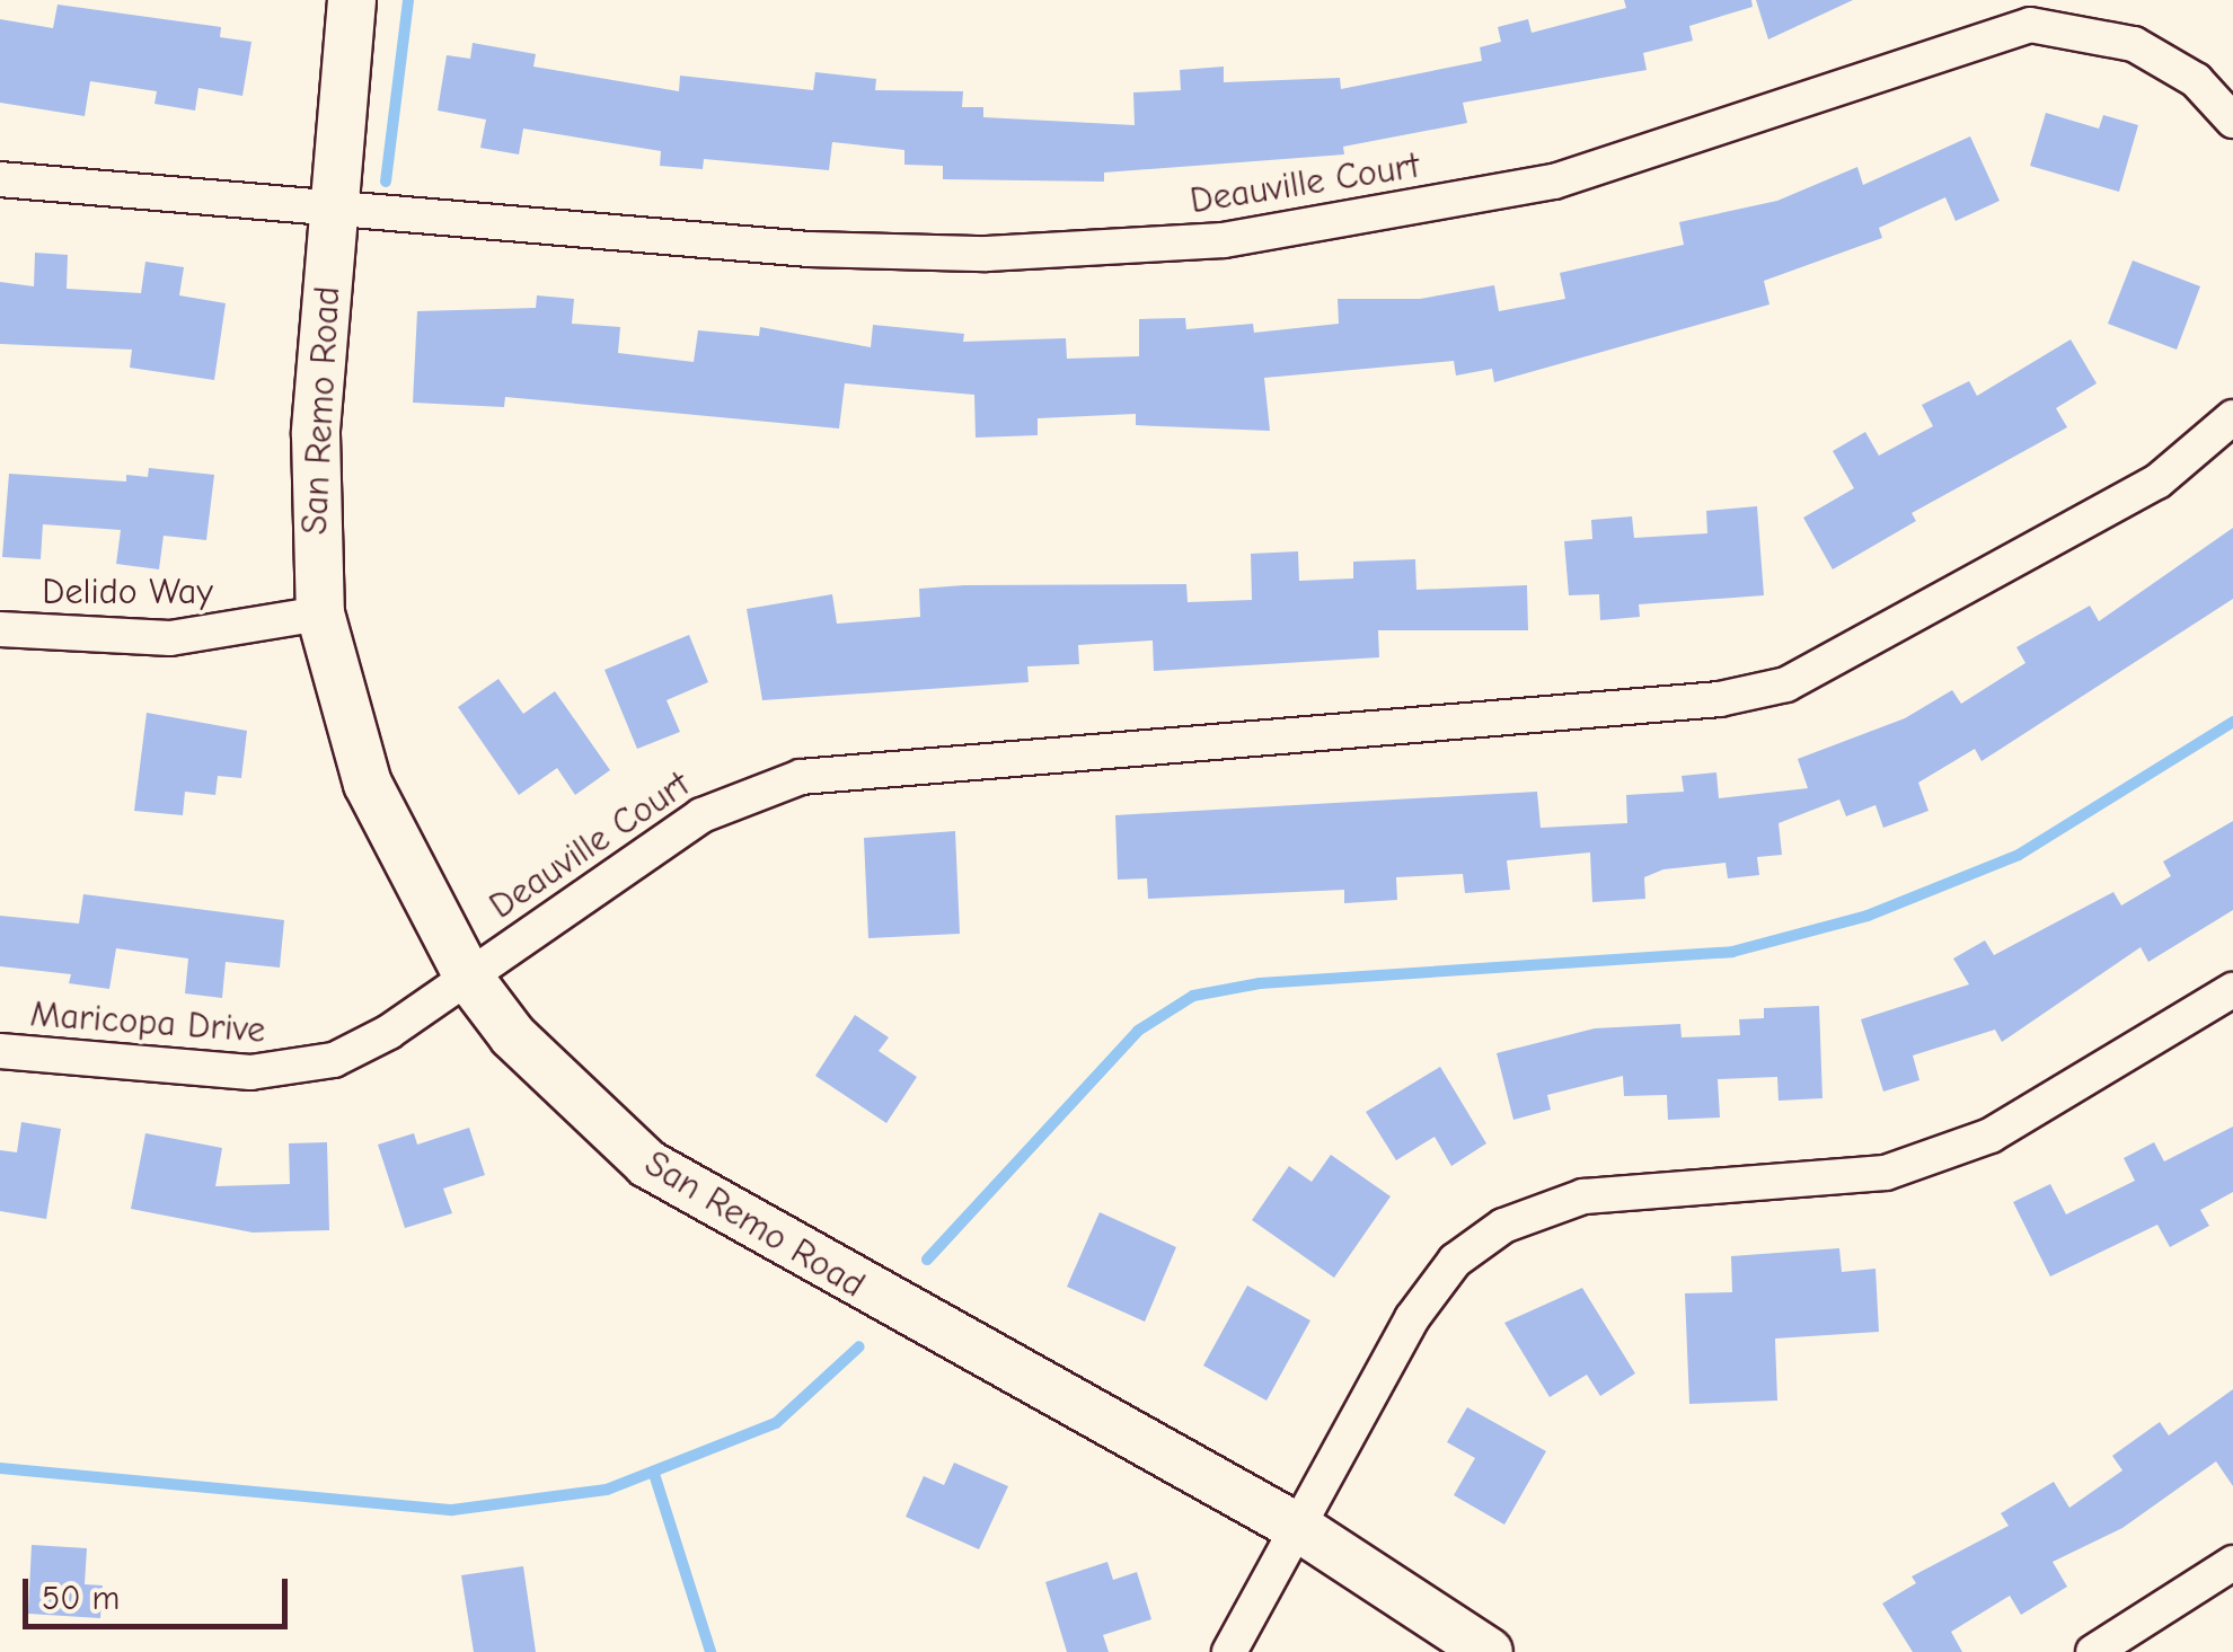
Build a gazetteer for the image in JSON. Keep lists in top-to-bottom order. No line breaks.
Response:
{"streets":{"street":["Deauville Court","San Remo Road","Delido Way","Maricopa Drive"]},"crossings":[["Deauville Court","San Remo Road"],["Deauville Court","Maricopa Drive"],["San Remo Road","Delido Way"],["San Remo Road","Maricopa Drive"]],"scale_bar":"50 m"}
